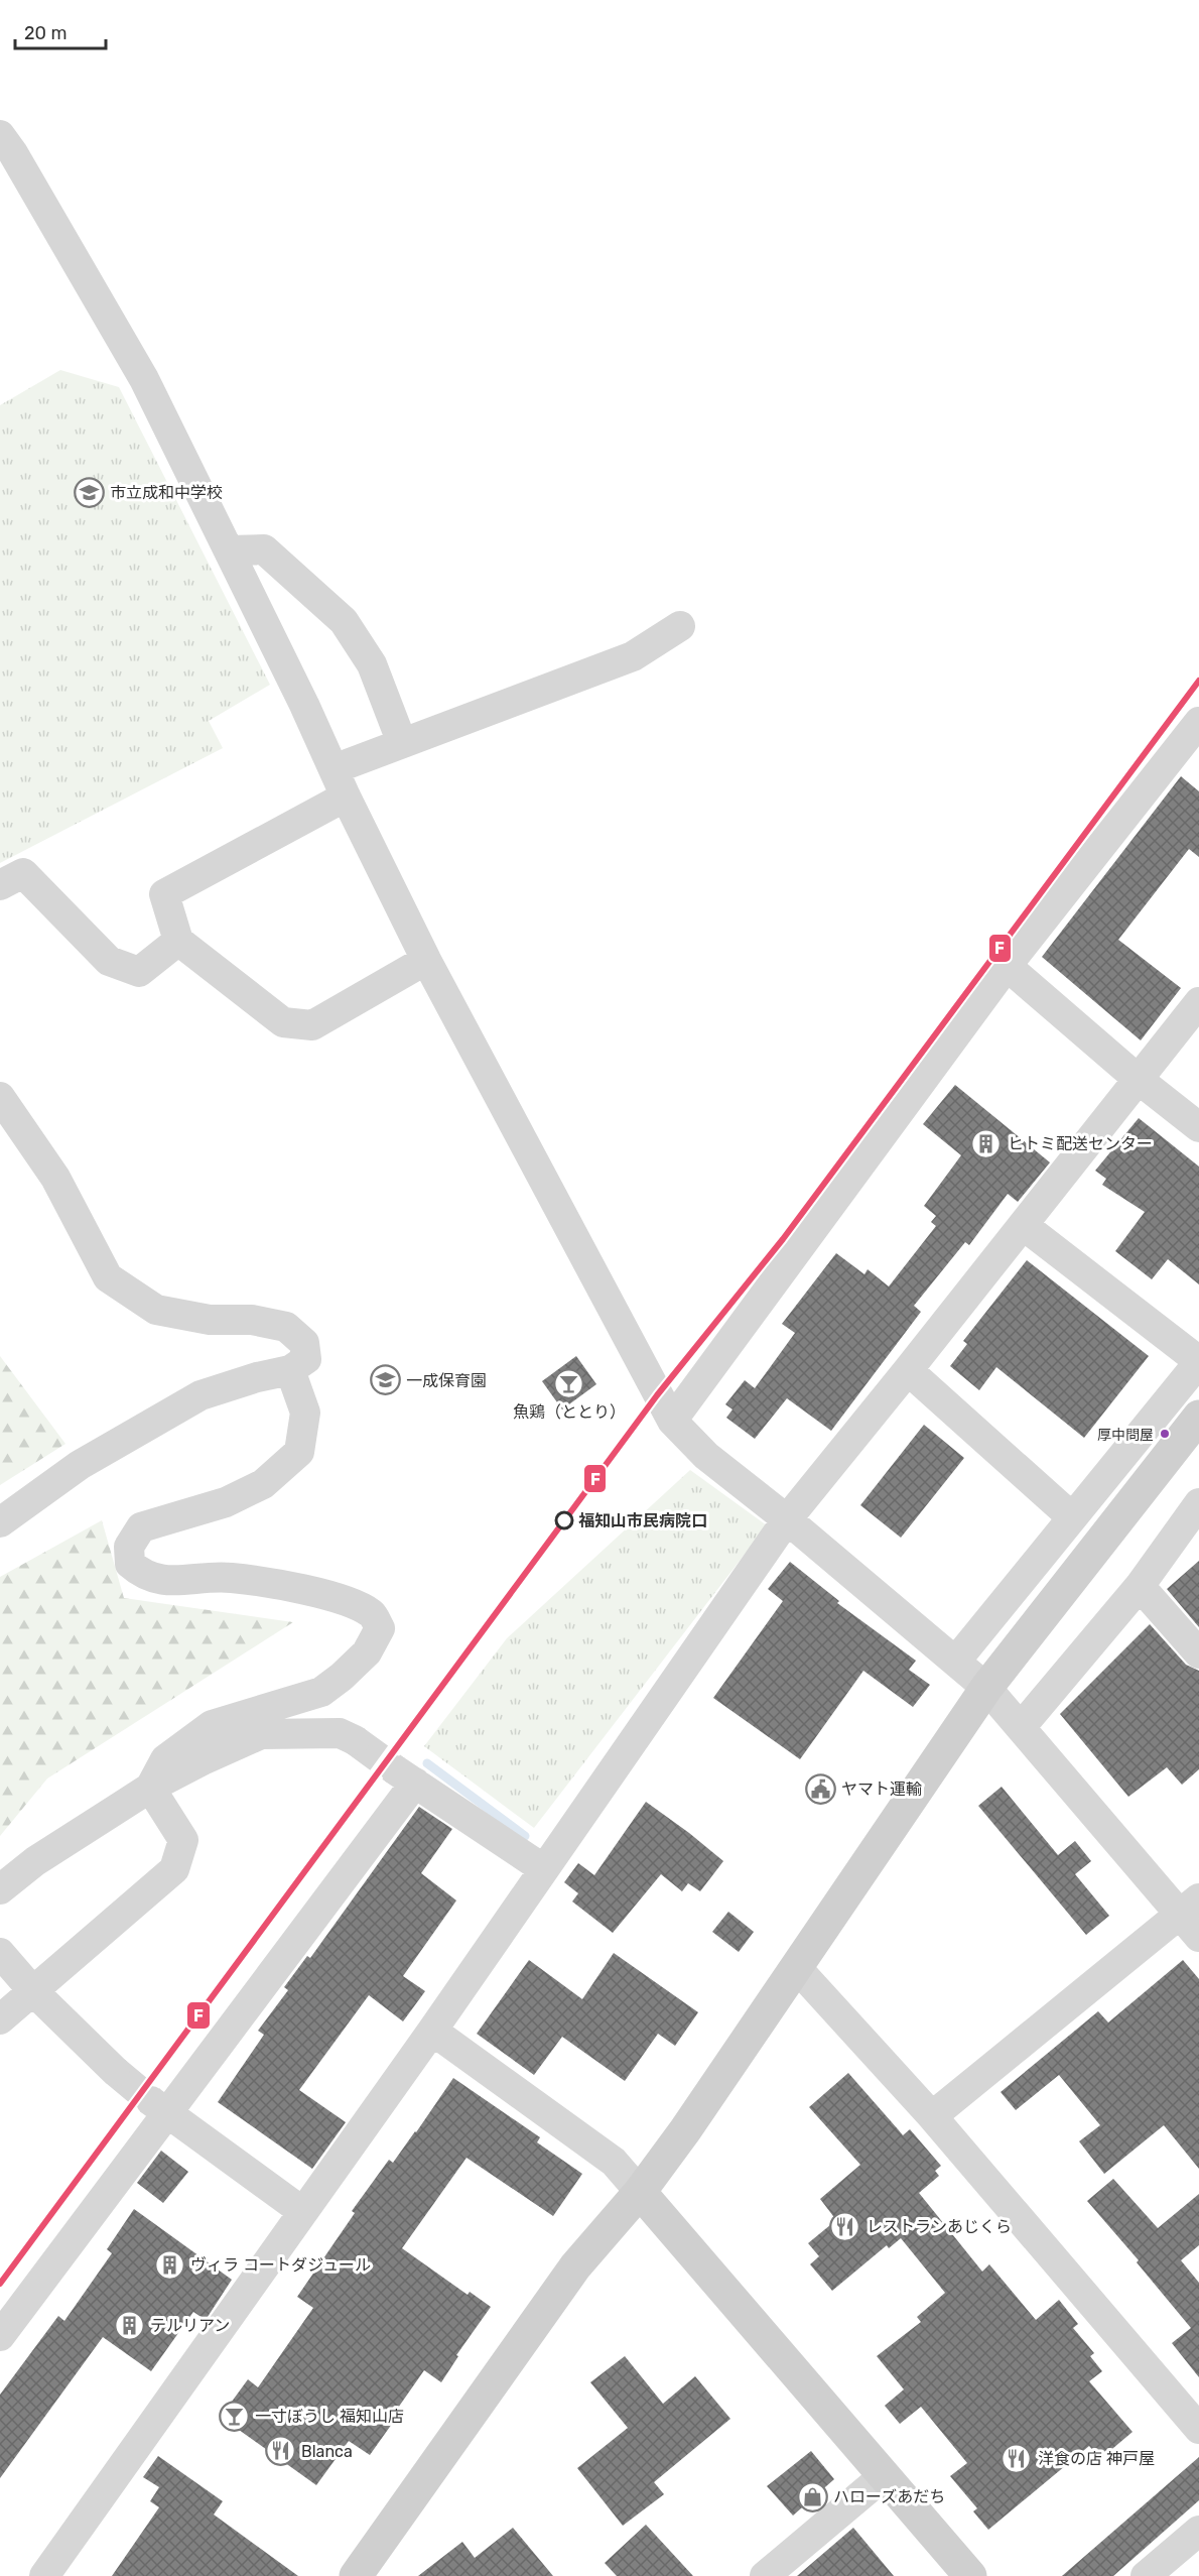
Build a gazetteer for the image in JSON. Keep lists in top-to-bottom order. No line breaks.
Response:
{"places":{"school or university":["市立成和中学校","一成保育園"],"building":["ヒトミ配送センター","ヴィラ コートダジュール","テルリアン"],"bar":["魚鶏（ととり）","一寸ぼうし 福知山店"],"other":["厚中問屋","福知山市民病院口"],"public building":["ヤマト運輸"],"restaurant":["レストランあじくら","Blanca","洋食の店 神戸屋"],"shop":["ハローズあだち"]},"lines":["transit line F"],"scale_bar":"20 m"}
